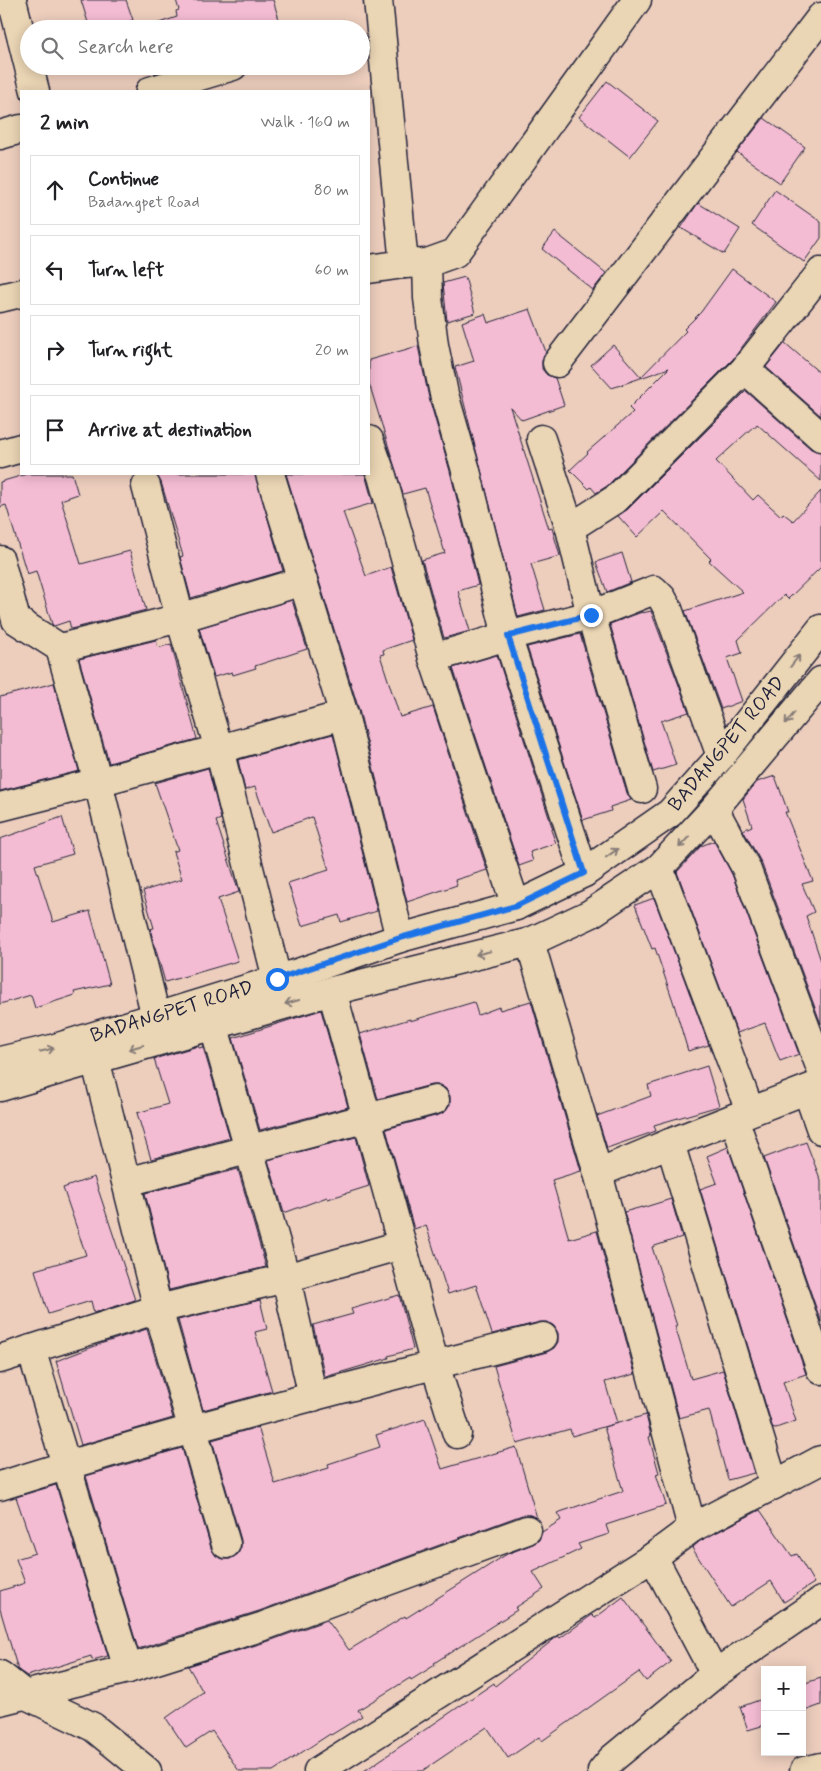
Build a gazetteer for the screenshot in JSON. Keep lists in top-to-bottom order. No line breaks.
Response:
{"streets":{"street":["BADANGPET ROAD"]},"page":{"search":"Search here","heading":["2 min","Walk · 160 m"],"list":[["Continue","Badangpet Road","80 m"],["Turn left","60 m"],["Turn right","20 m"],"Arrive at destination"],"map_buttons":["+","−"]}}
